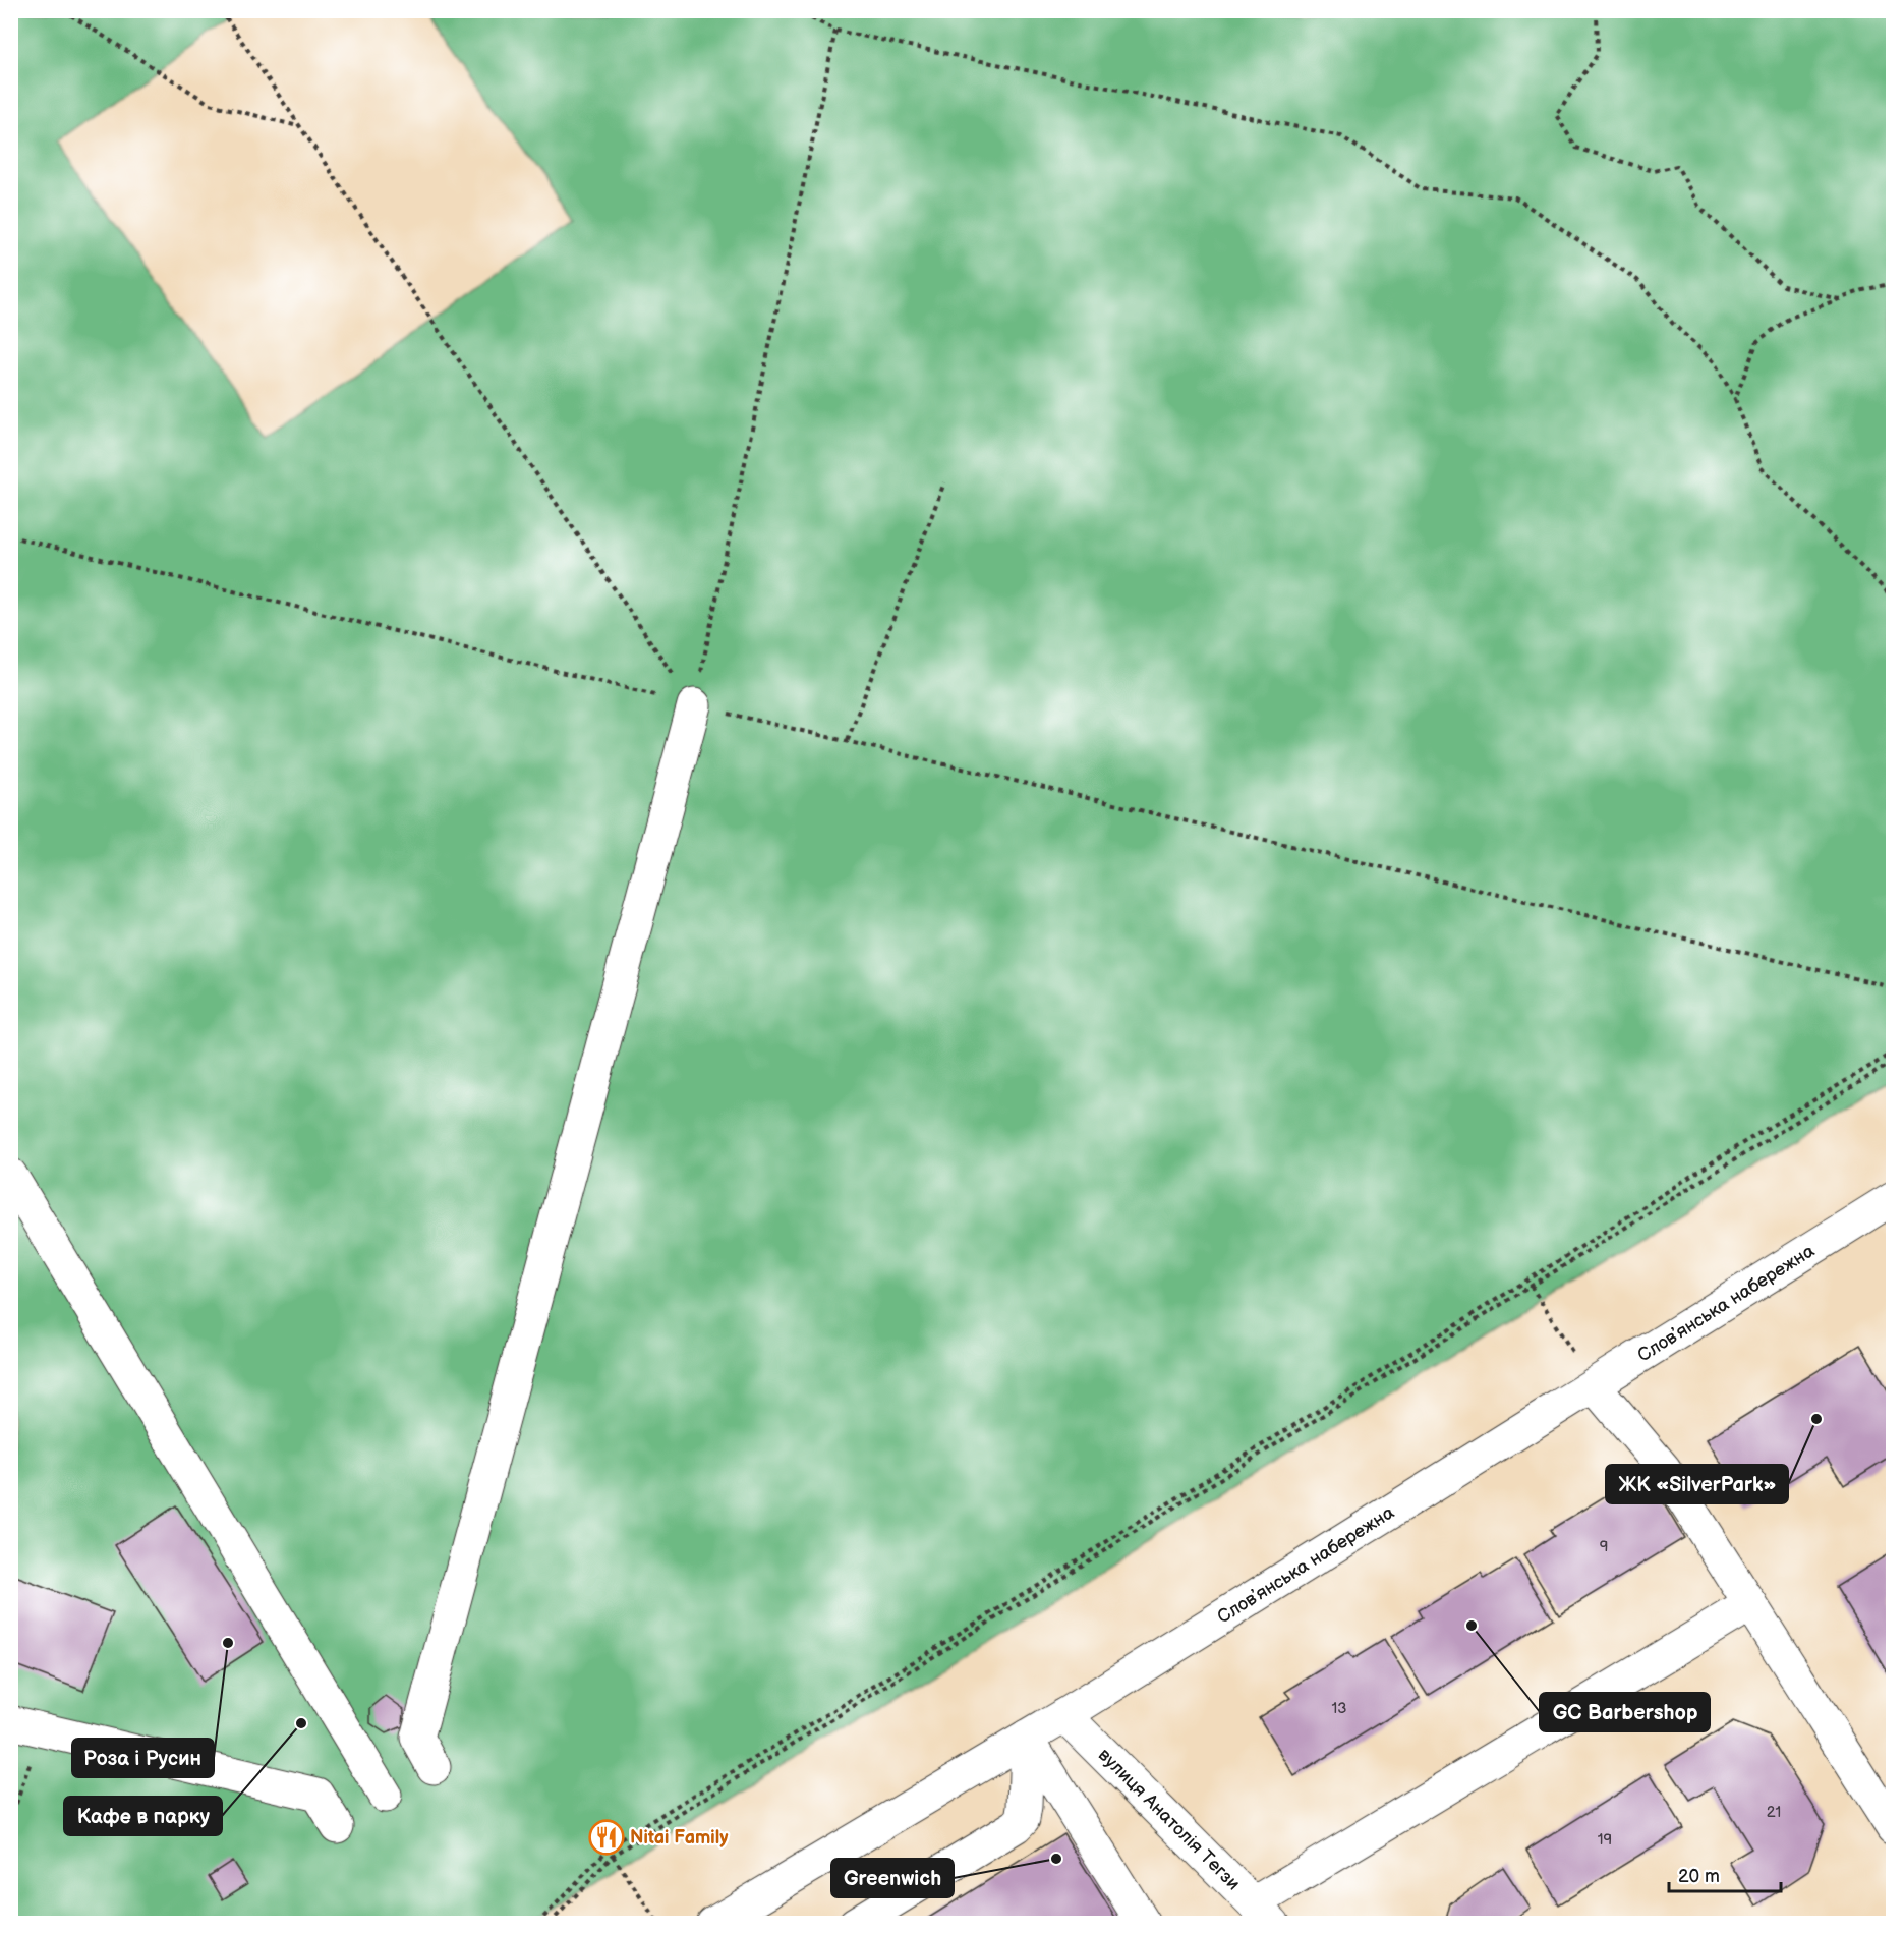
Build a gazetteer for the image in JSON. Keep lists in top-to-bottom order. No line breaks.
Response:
{"streets":{"street":["Словʼянська набережна","вулиця Анатолія Тегзи"]},"crossings":[["Словʼянська набережна","вулиця Анатолія Тегзи"]],"places":{"other":["ЖК «SilverPark»","GC Barbershop","Роза і Русин","Кафе в парку","Greenwich"],"restaurant":["Nitai Family"]},"house_numbers":["9","13","21","19"],"scale_bar":"20 m"}
